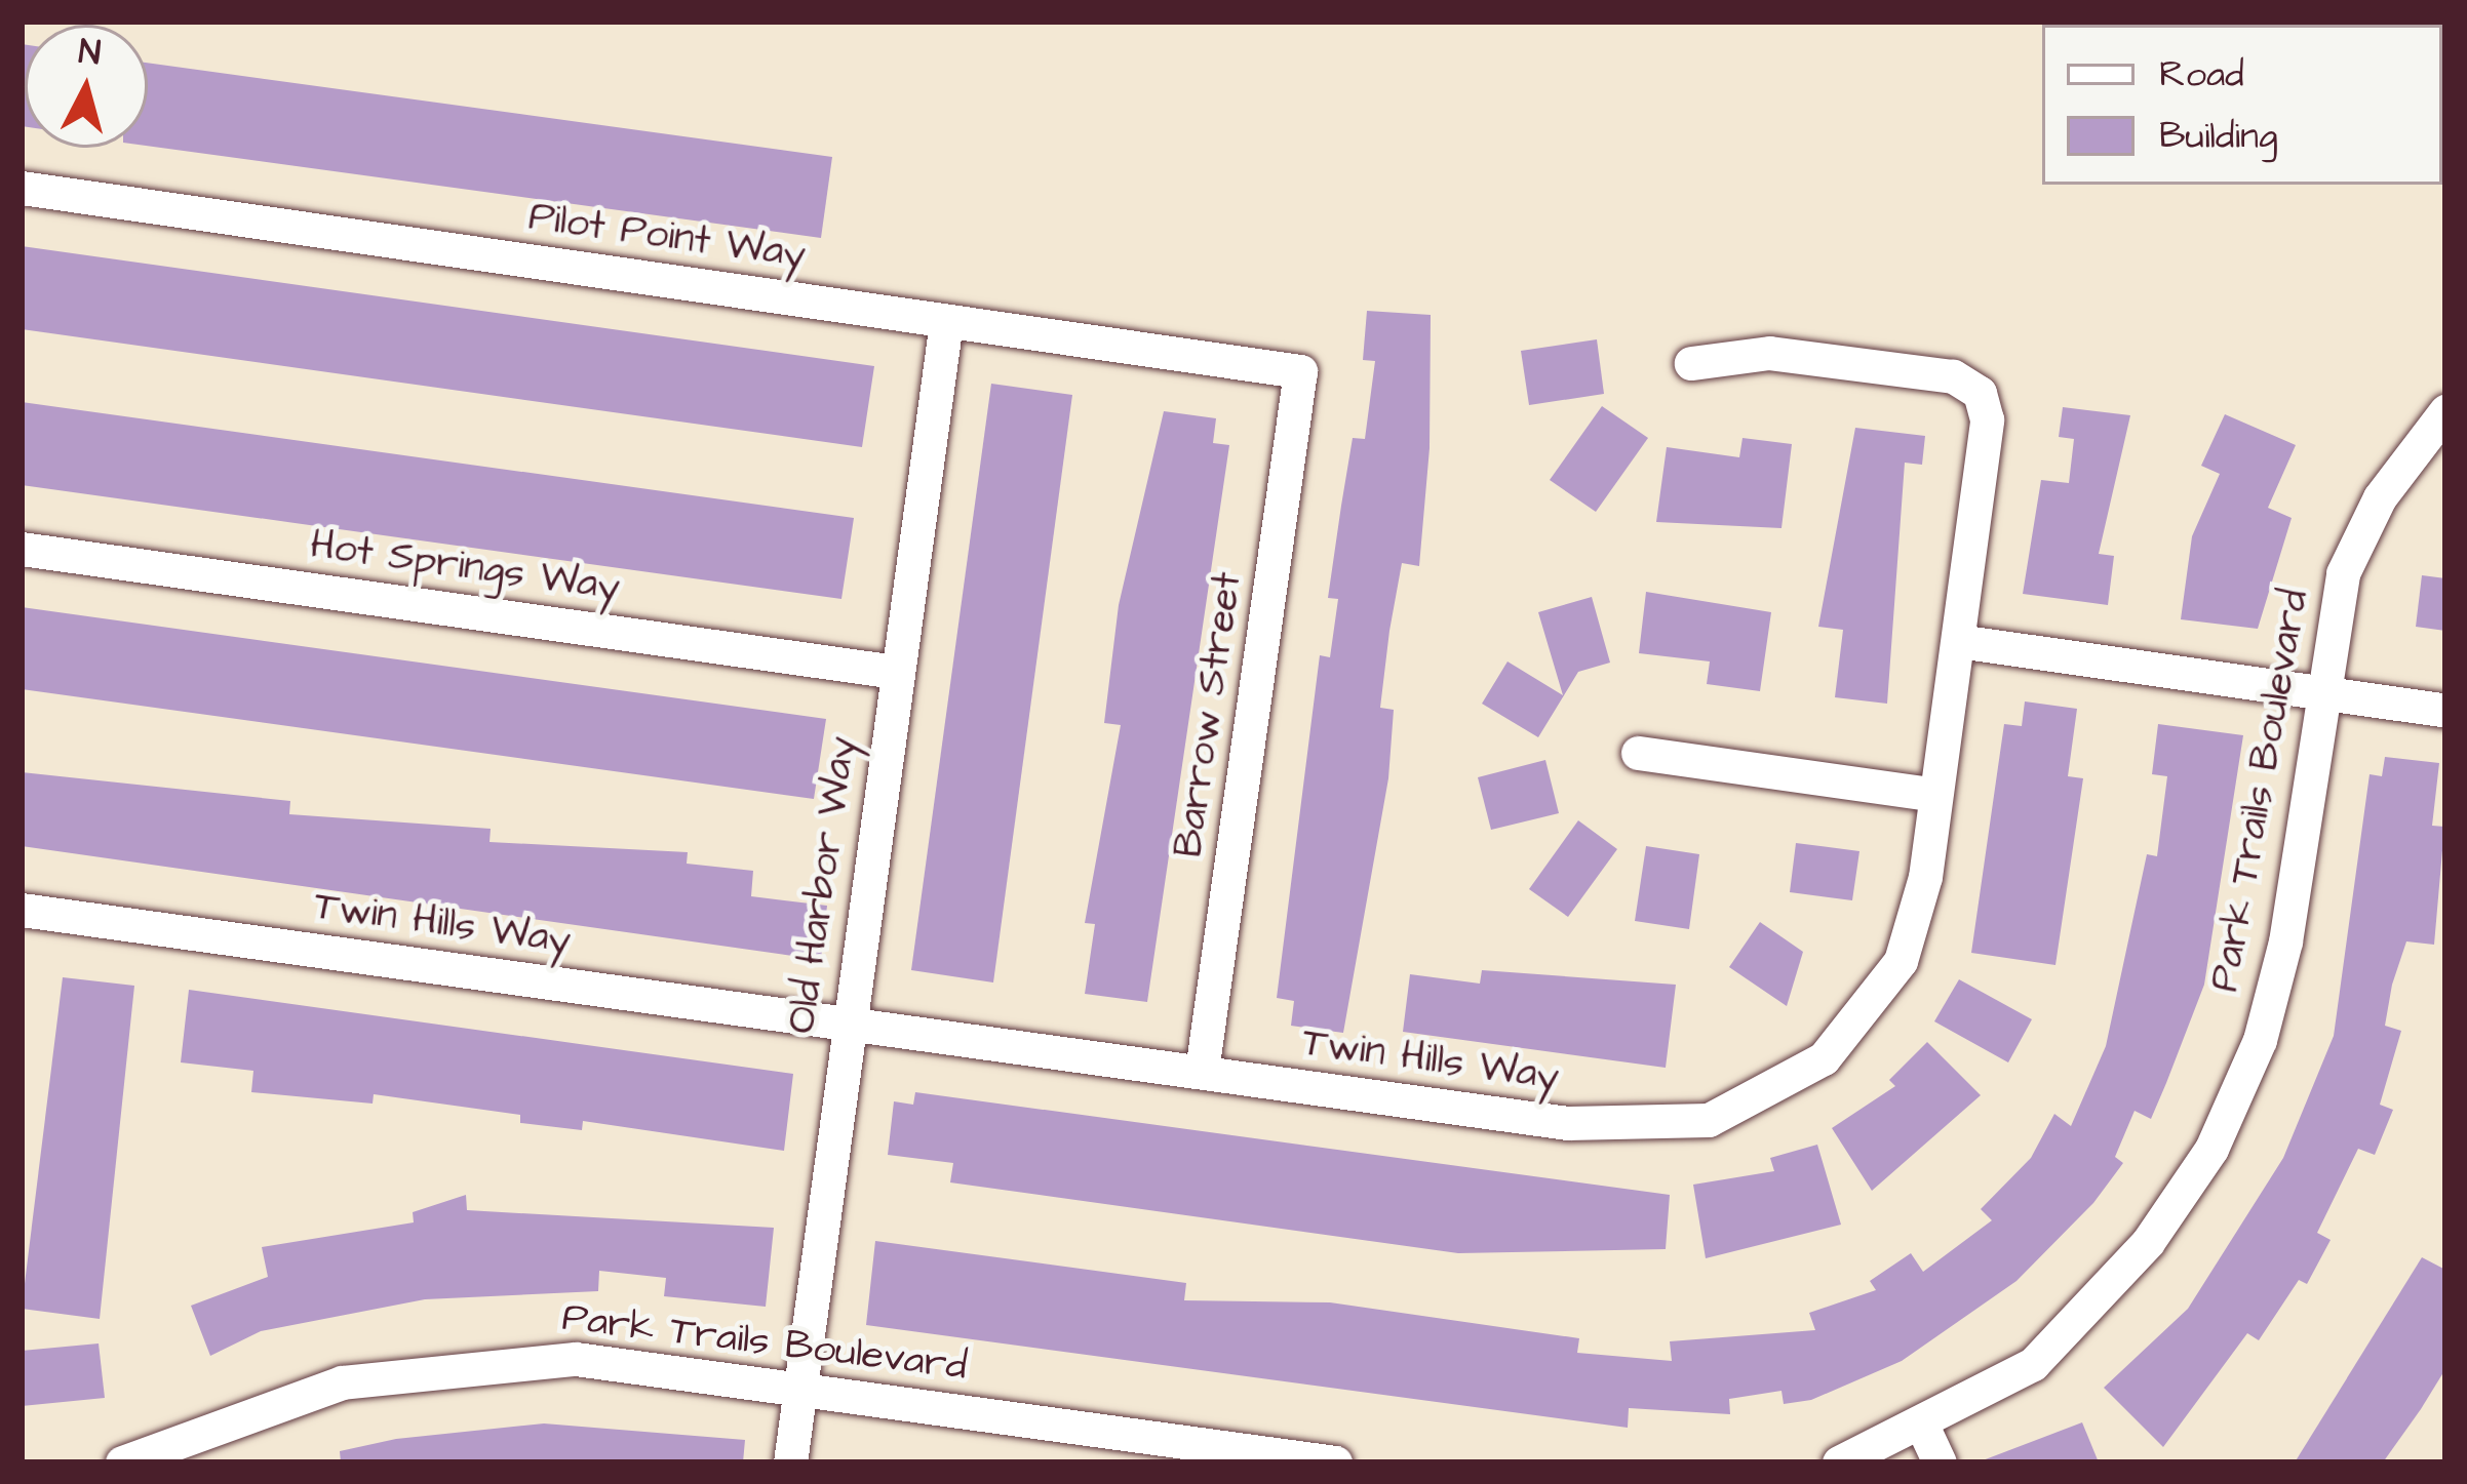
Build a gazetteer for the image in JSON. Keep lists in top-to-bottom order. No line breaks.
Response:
{"streets":{"street":["Pilot Point Way","Hot Springs Way","Barrow Street","Park Trails Boulevard","Old Harbor Way","Twin Hills Way"]},"crossings":[["Pilot Point Way","Barrow Street"],["Pilot Point Way","Old Harbor Way"],["Hot Springs Way","Old Harbor Way"],["Barrow Street","Twin Hills Way"],["Park Trails Boulevard","Old Harbor Way"],["Old Harbor Way","Twin Hills Way"]],"legend":["Road","Building"],"north":"top"}
